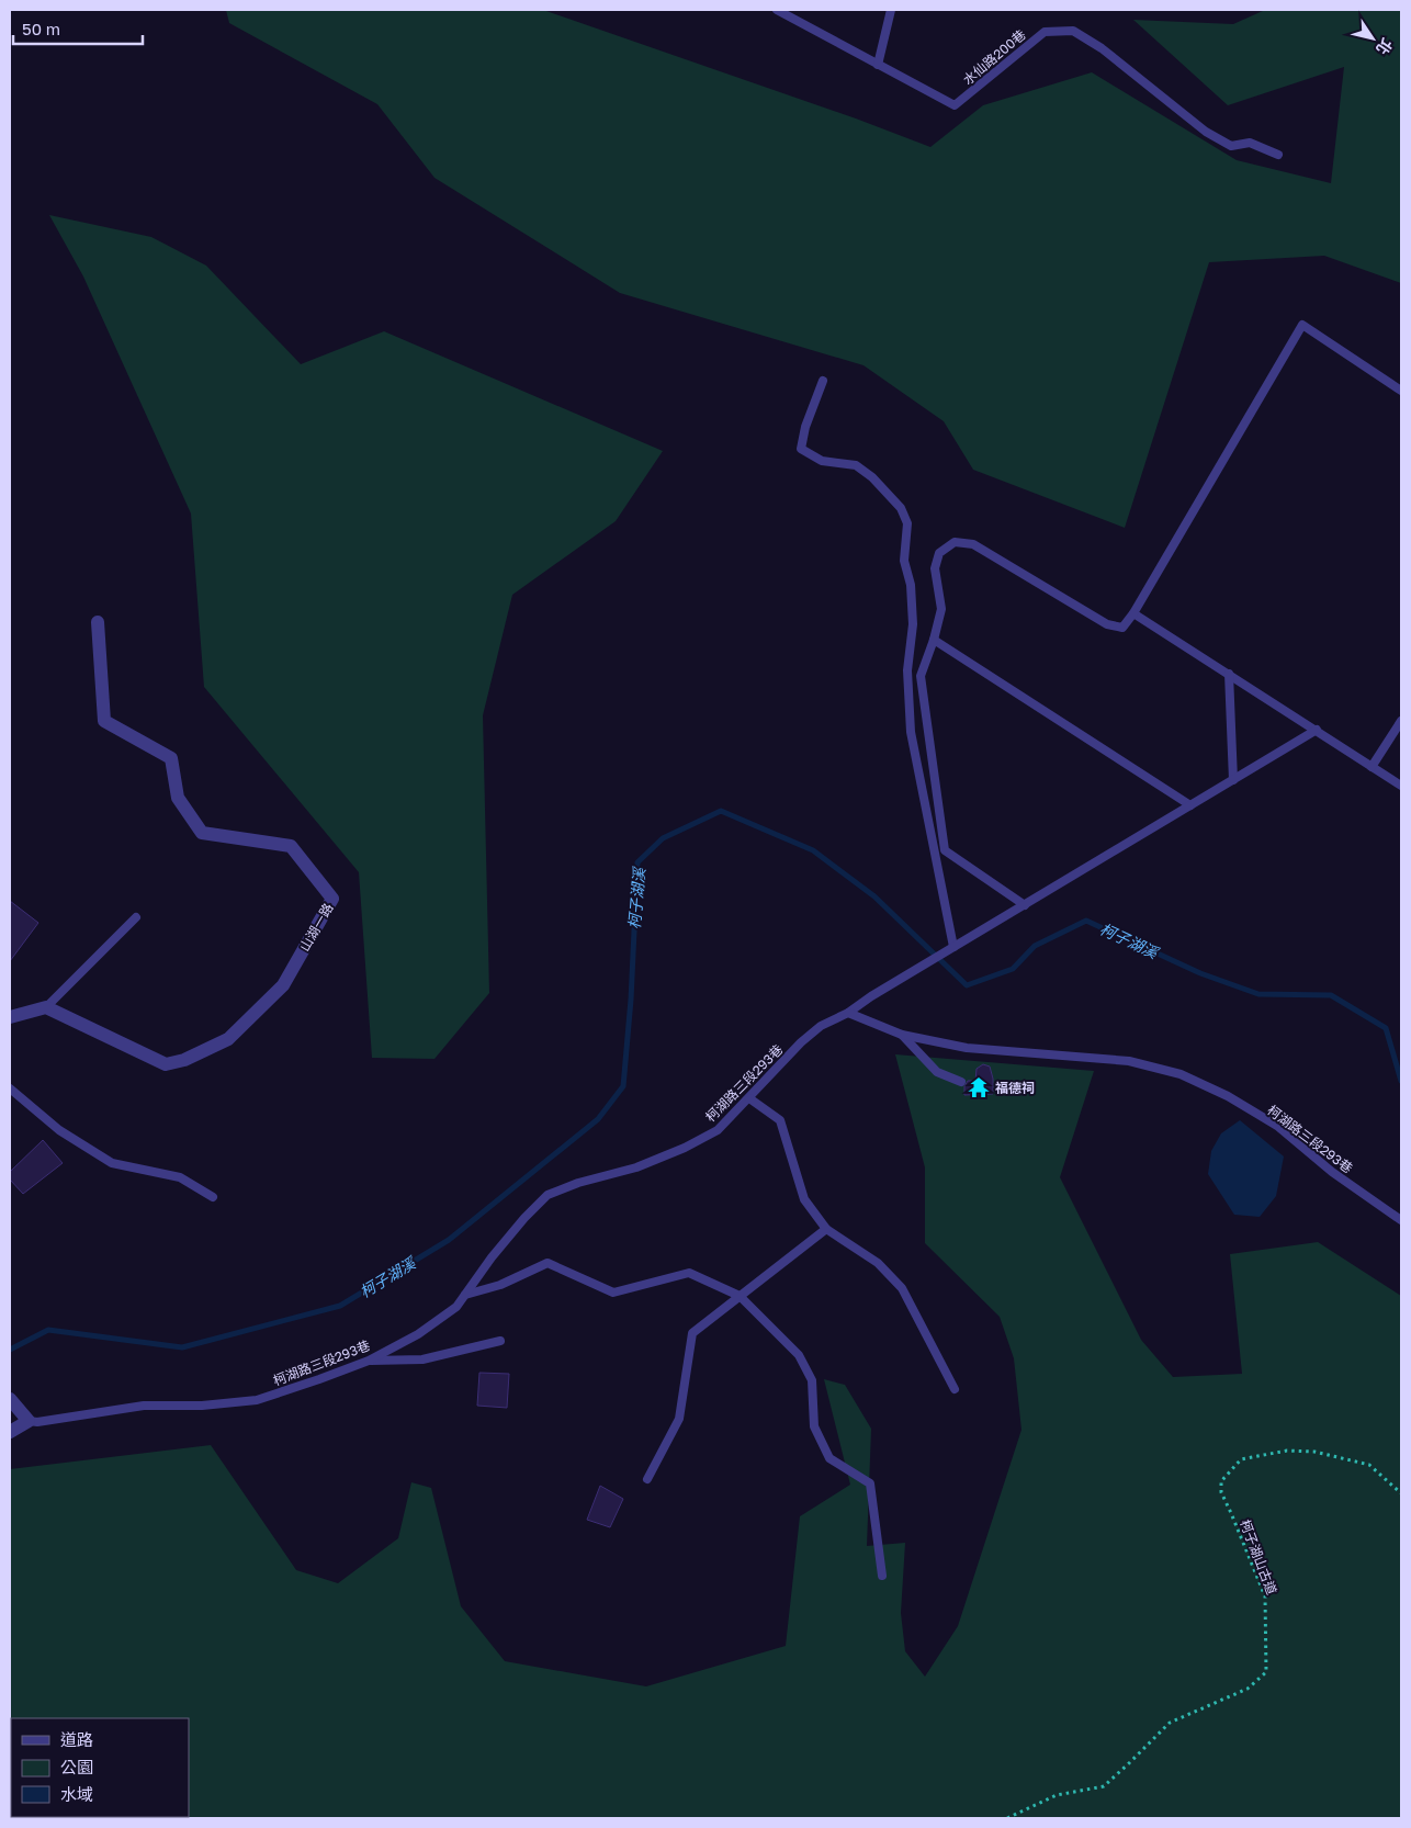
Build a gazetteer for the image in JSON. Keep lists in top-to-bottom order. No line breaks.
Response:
{"streets":{"street":["山湖一路"],"lane":["水仙路200巷","柯湖路三段293巷"],"path":["柯子湖山古道"]},"water":["柯子湖溪"],"places":{"temple":["福德祠"]},"legend":["道路","公園","水域"],"scale_bar":"50 m","north":"bottom right"}
